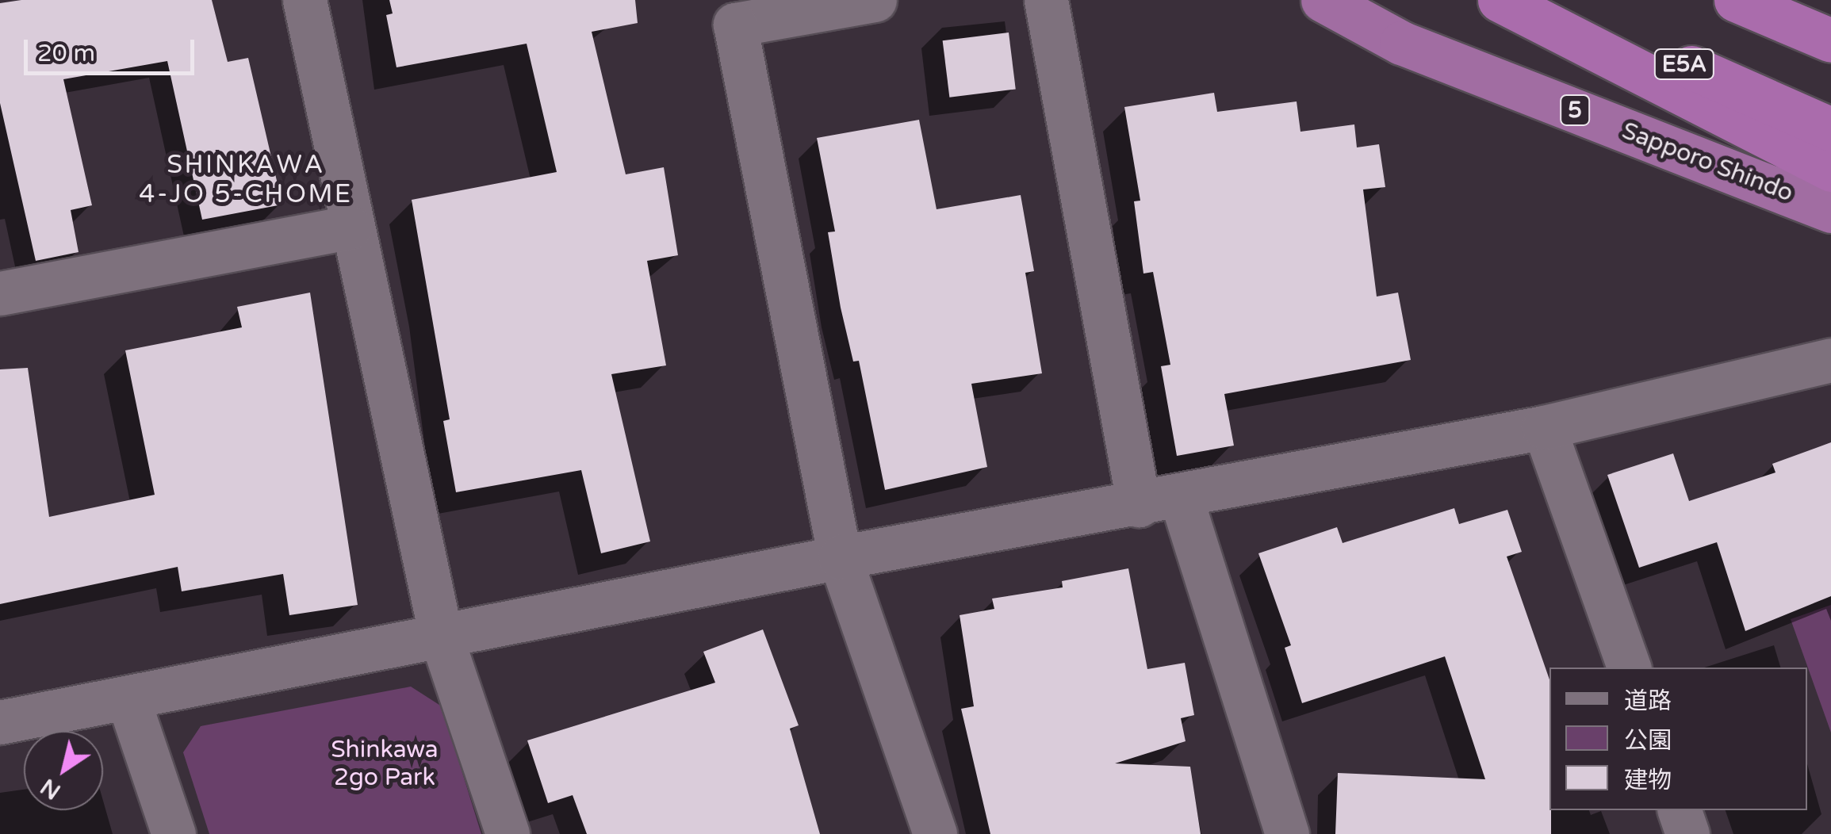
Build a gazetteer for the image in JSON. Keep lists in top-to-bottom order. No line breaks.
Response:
{"streets":{"highway":["E5A","5","Sapporo Shindo"]},"districts":["SHINKAWA 4-JO 5-CHOME"],"parks":["Shinkawa 2go Park"],"legend":["道路","公園","建物"],"scale_bar":"20 m","north":"bottom left"}
